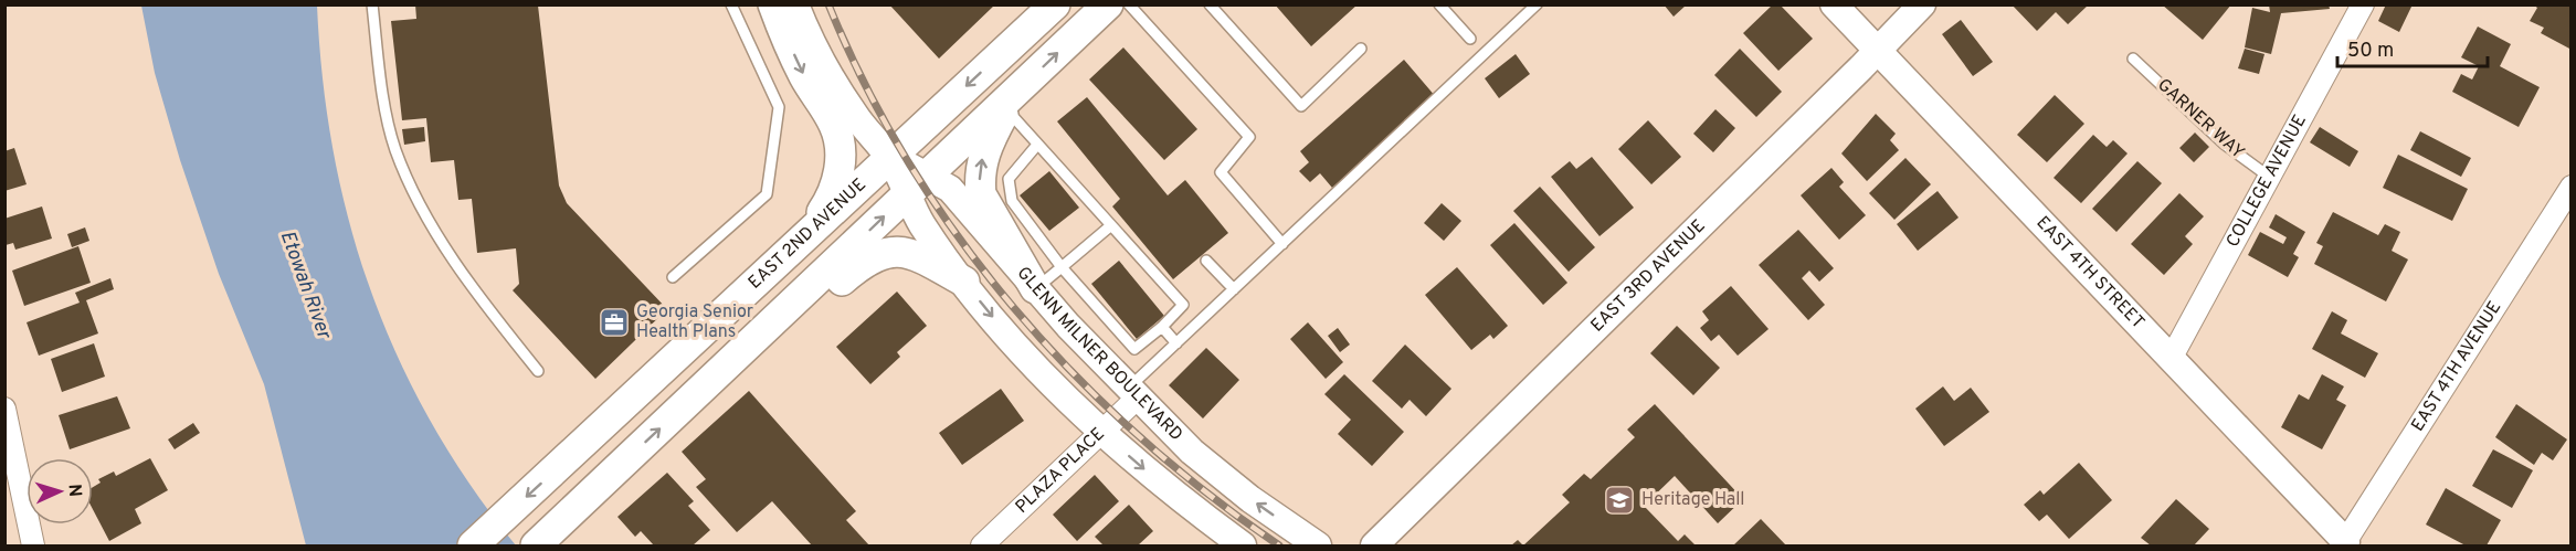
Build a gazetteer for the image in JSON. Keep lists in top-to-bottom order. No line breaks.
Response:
{"streets":{"main road":["EAST 2ND AVENUE"],"street":["COLLEGE AVENUE","EAST 4TH STREET","EAST 3RD AVENUE","GLENN MILNER BOULEVARD","EAST 4TH AVENUE","PLAZA PLACE"],"lane":["GARNER WAY"]},"crossings":[["GARNER WAY","COLLEGE AVENUE"],["COLLEGE AVENUE","EAST 4TH STREET"],["EAST 2ND AVENUE","GLENN MILNER BOULEVARD"],["EAST 4TH STREET","EAST 3RD AVENUE"],["EAST 4TH STREET","EAST 4TH AVENUE"],["GLENN MILNER BOULEVARD","PLAZA PLACE"]],"water":["Etowah River"],"places":{"office":["Georgia Senior Health Plans"],"school or university":["Heritage Hall"]},"scale_bar":"50 m","north":"right"}
